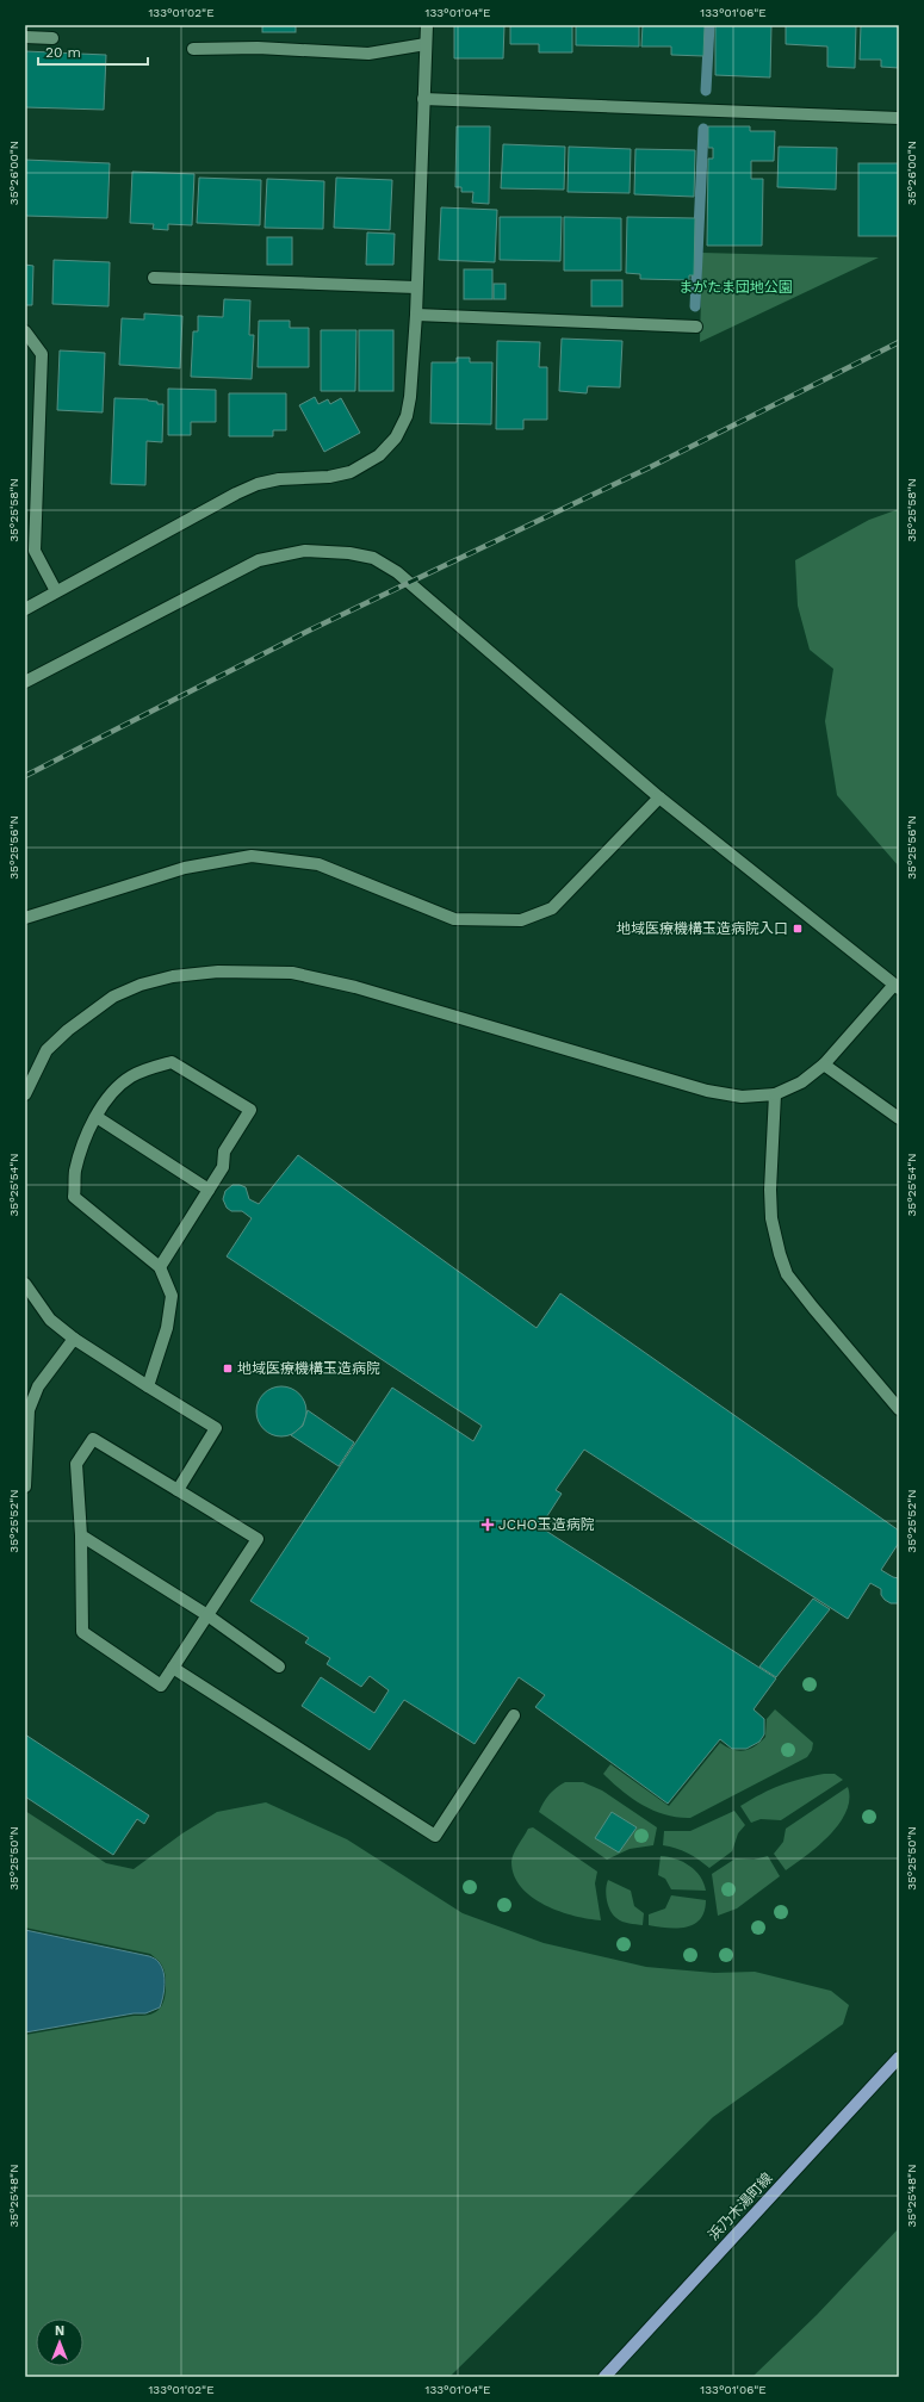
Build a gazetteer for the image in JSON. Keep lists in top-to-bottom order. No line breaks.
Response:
{"streets":{"main road":["浜乃木湯町線"]},"parks":["まがたま団地公園"],"places":{"transit":["地域医療機構玉造病院入口","地域医療機構玉造病院"],"health":["JCHO玉造病院"]},"scale_bar":"20 m","north":"top","coordinates":["133°01'02\"E","133°01'04\"E","133°01'06\"E","35°26'00\"N","35°25'58\"N","35°25'56\"N","35°25'54\"N","35°25'52\"N","35°25'50\"N","35°25'48\"N"]}
